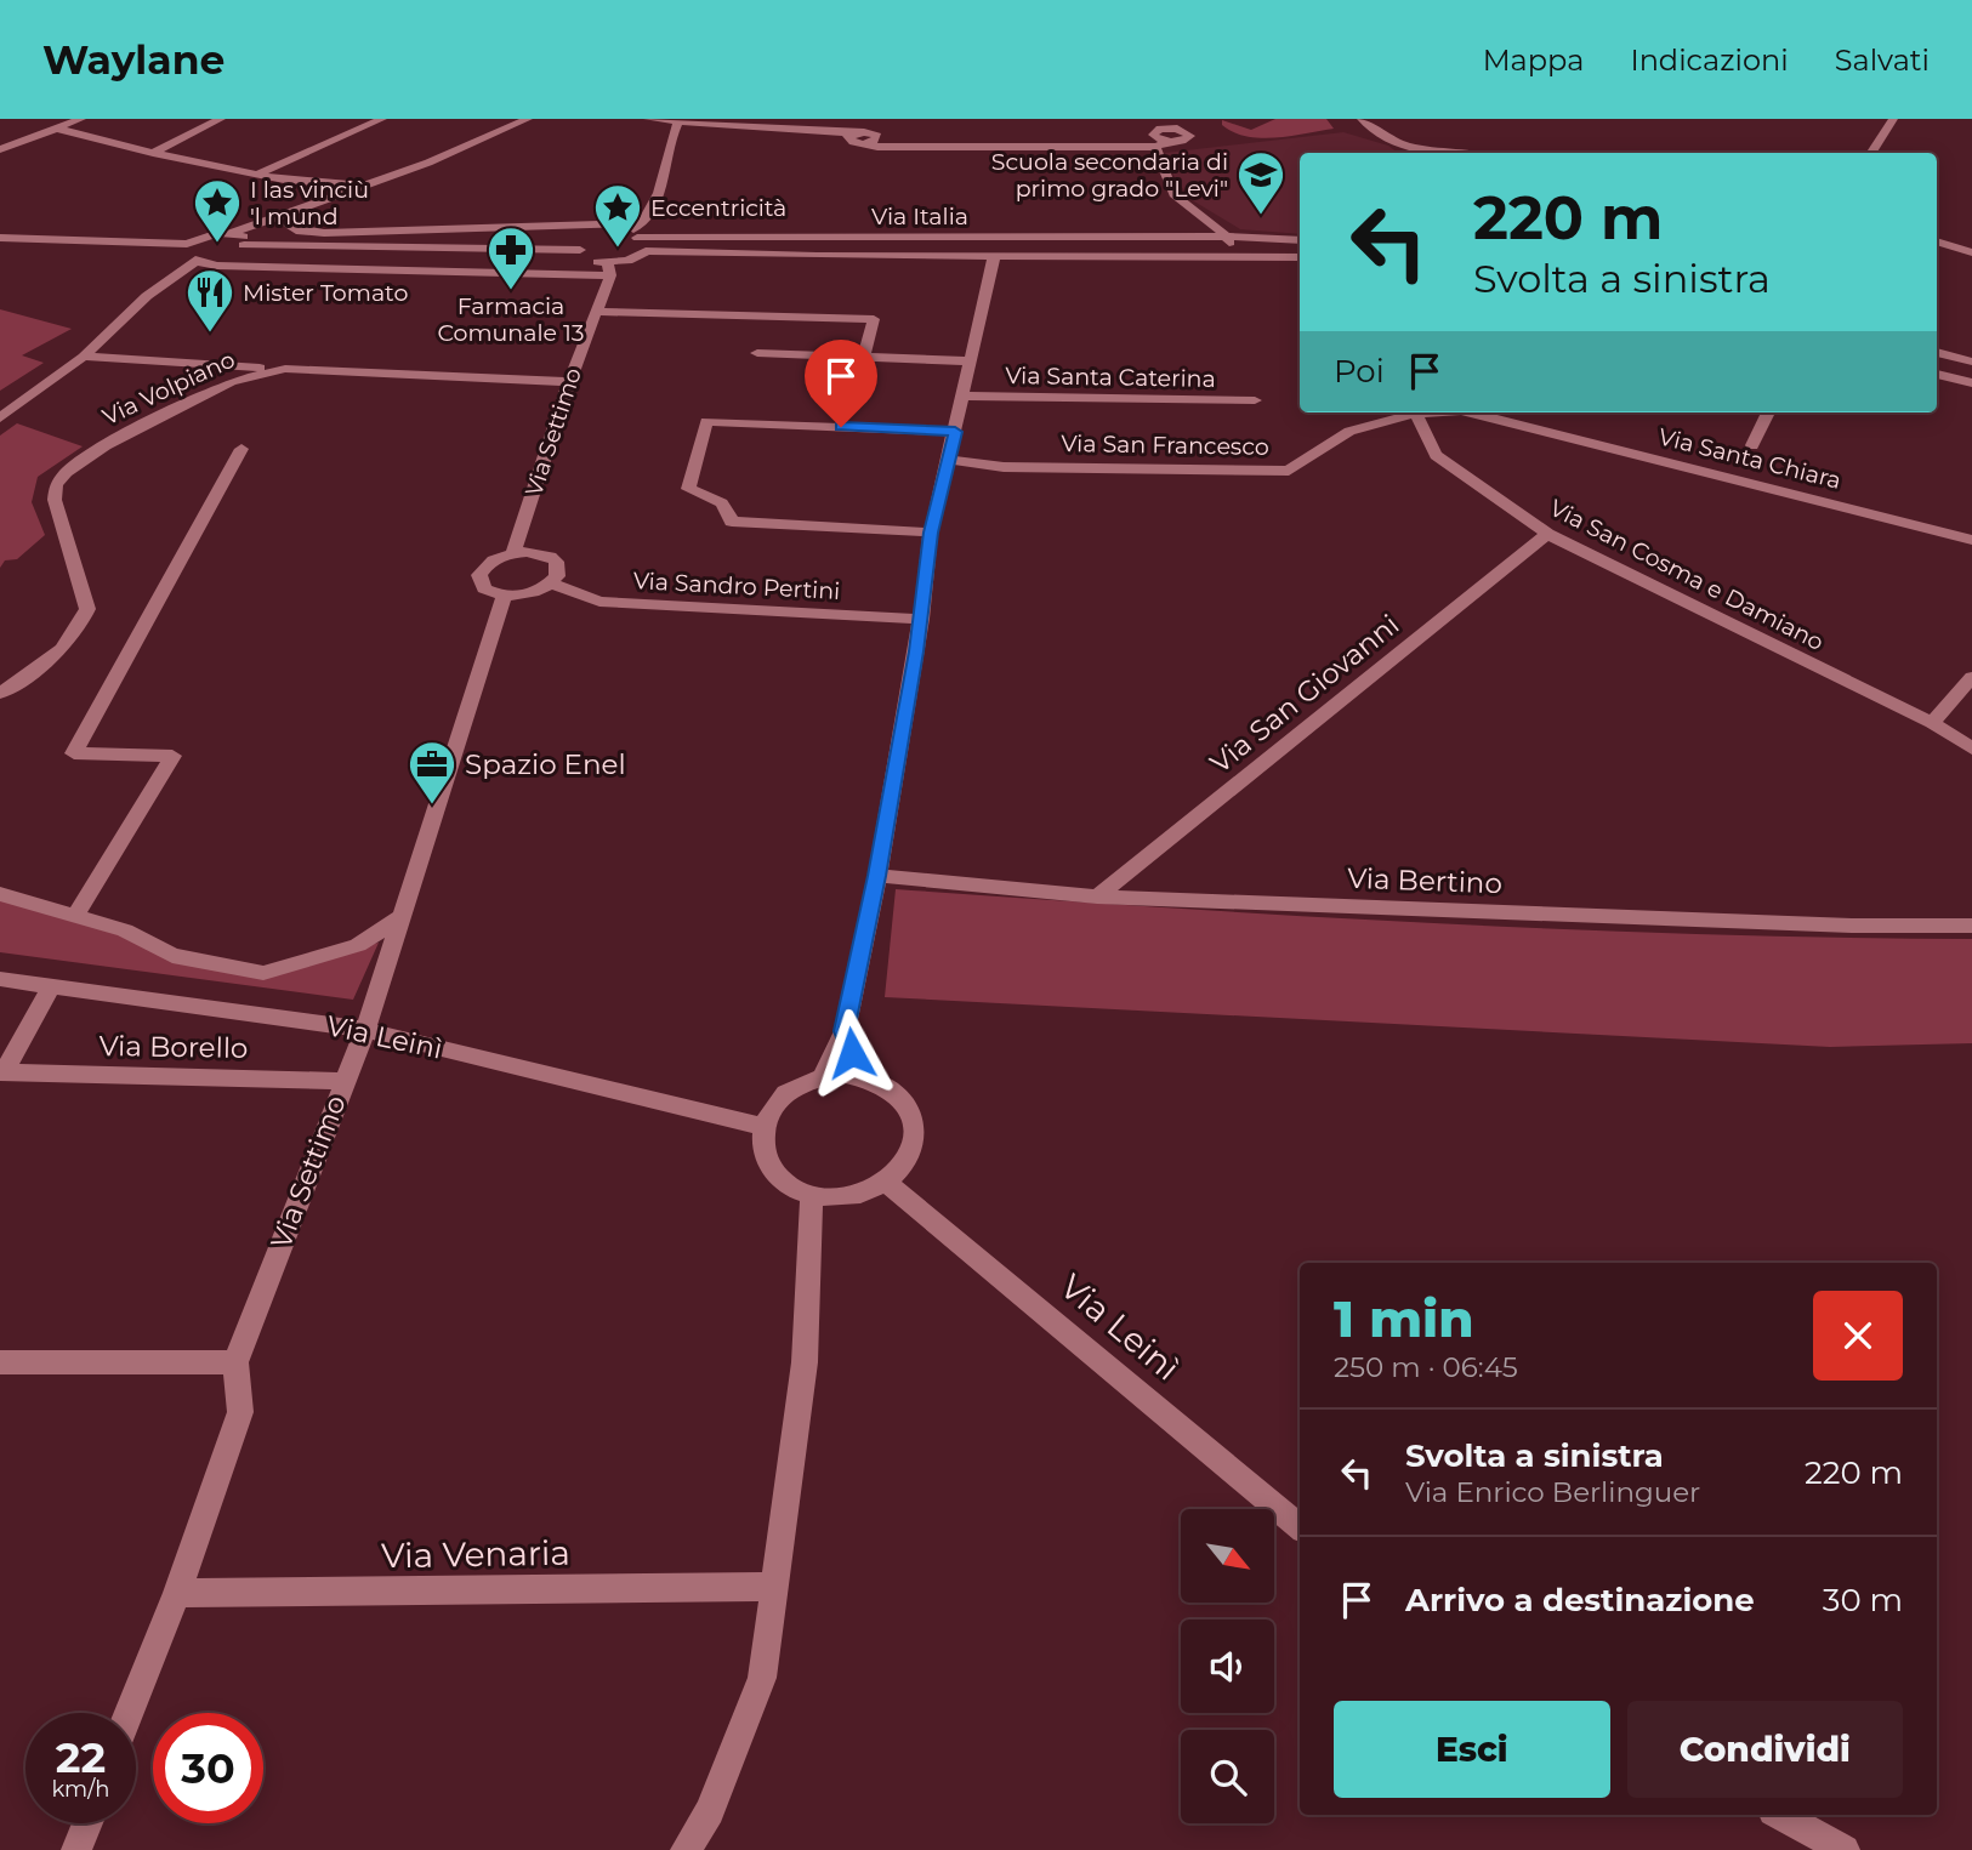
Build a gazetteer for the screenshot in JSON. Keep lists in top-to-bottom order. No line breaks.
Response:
{"streets":{"street":["Via Italia","Via Santa Caterina","Via Volpiano","Via Settimo","Via San Francesco","Via Santa Chiara","Via San Cosma e Damiano","Via Sandro Pertini","Via San Giovanni","Via Bertino","Via Leinì","Via Borello","Via Venaria"]},"crossings":[["Via Italia","Via Santa Caterina"],["Via Santa Caterina","Via San Francesco"],["Via Santa Caterina","Via Sandro Pertini"],["Via Santa Caterina","Via Bertino"],["Via Santa Caterina","Via Leinì"],["Via Volpiano","Via Settimo"],["Via Settimo","Via Leinì"],["Via Settimo","Via Borello"],["Via Settimo","Via Venaria"],["Via San Cosma e Damiano","Via San Giovanni"],["Via San Giovanni","Via Bertino"],["Via Leinì","Via Borello"]],"places":{"school or university":["Scuola secondaria di primo grado \"Levi\""],"place":["I las vinciù 'l mund","Eccentricità"],"pharmacy":["Farmacia Comunale 13"],"restaurant":["Mister Tomato"],"office":["Spazio Enel"]},"north":"bottom right","page":{"header":"Waylane","nav":["Mappa","Indicazioni","Salvati"],"turn":["220 m","Svolta a sinistra"],"then":"Poi","heading":["1 min","250 m · 06:45"],"list":[{"name":"Svolta a sinistra","note":"Via Enrico Berlinguer","value":"220 m"},{"name":"Arrivo a destinazione","value":"30 m"}],"buttons":["Esci","Condividi"],"speed":"22 km/h","limit":"30"}}
